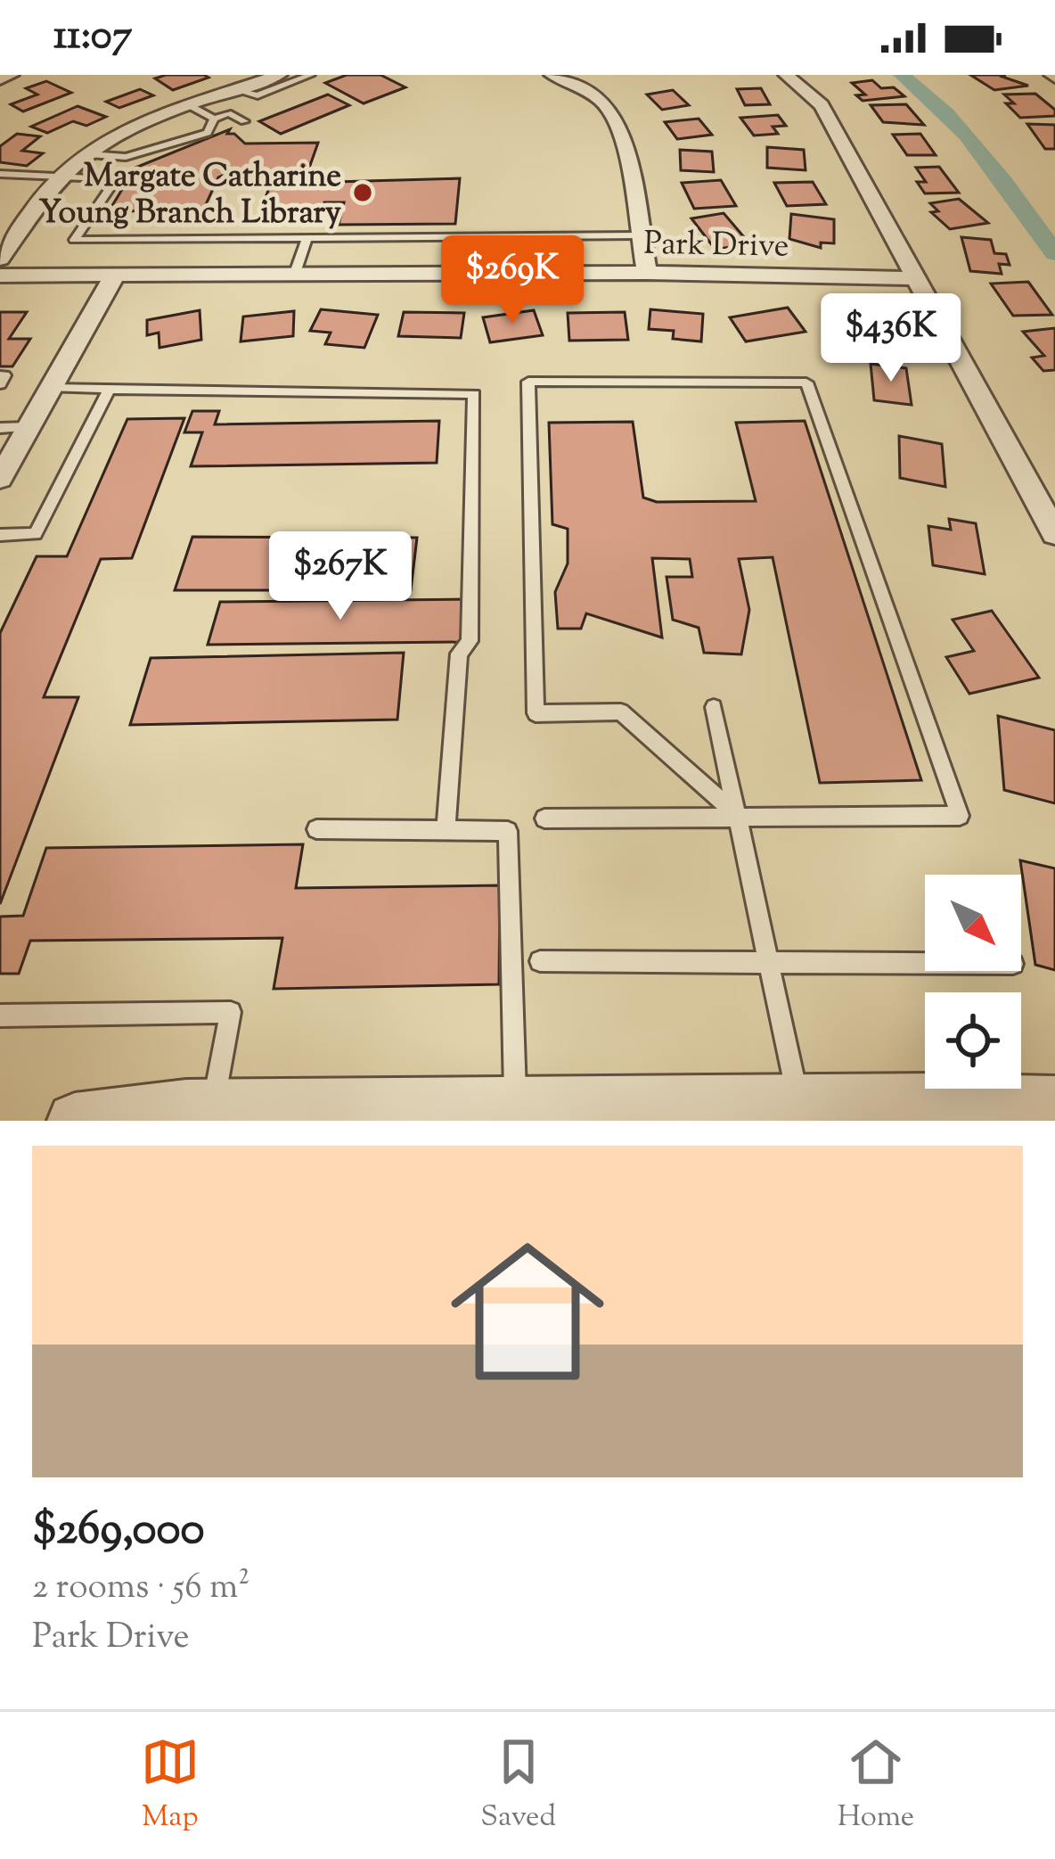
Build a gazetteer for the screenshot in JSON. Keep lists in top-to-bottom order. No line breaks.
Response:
{"streets":{"street":["Park Drive"]},"places":["Margate Catharine Young Branch Library"],"north":"bottom right","page":{"status":"11:07","price":["$269K","$436K","$267K"],"list":[{"name":"$269,000","note":"2 rooms · 56 m² · Park Drive"}],"tabs":["Map","Saved","Home"]}}
